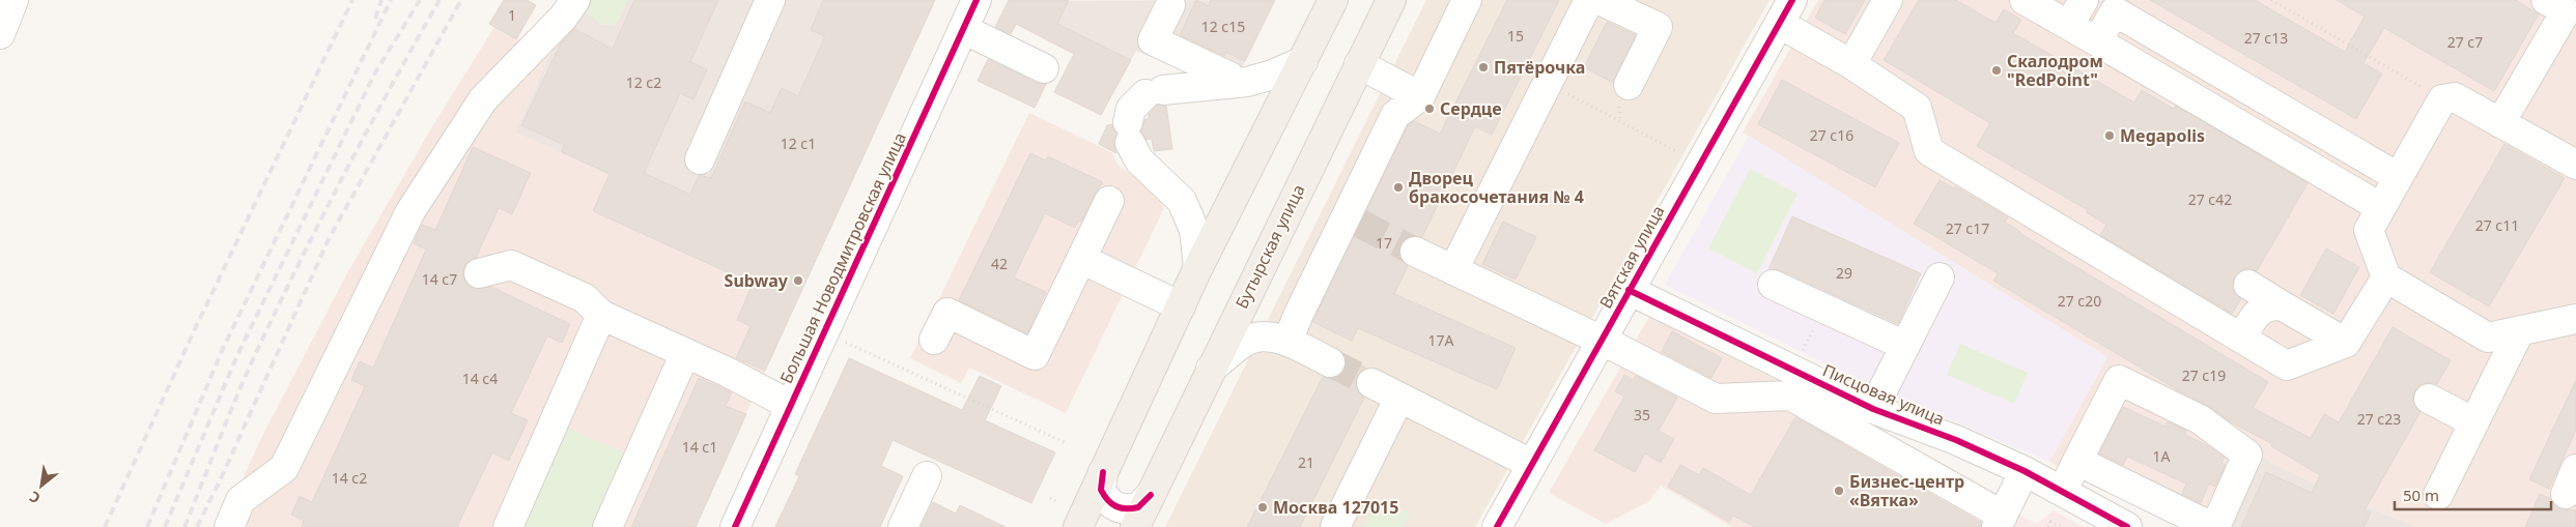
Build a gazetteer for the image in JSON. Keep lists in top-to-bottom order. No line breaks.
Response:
{"streets":{"main road":["Бутырская улица"],"street":["Вятская улица","Большая Новодмитровская улица","Писцовая улица"]},"crossings":[["Вятская улица","Писцовая улица"]],"places":["Пятёрочка","Скалодром \"RedPoint\"","Сердце","Megapolis","Дворец бракосочетания № 4","Subway","Бизнес-центр «Вятка»","Москва 127015"],"house_numbers":["1","12 с15","15","27 с13","27 с7","12 с2","27 с16","12 с1","27 с42","27 с11","27 с17","17","42","29","14 с7","27 с20","17А","27 с19","14 с4","35","27 с23","14 с1","1А","21","14 с2"],"scale_bar":"50 m","north":"bottom left"}
